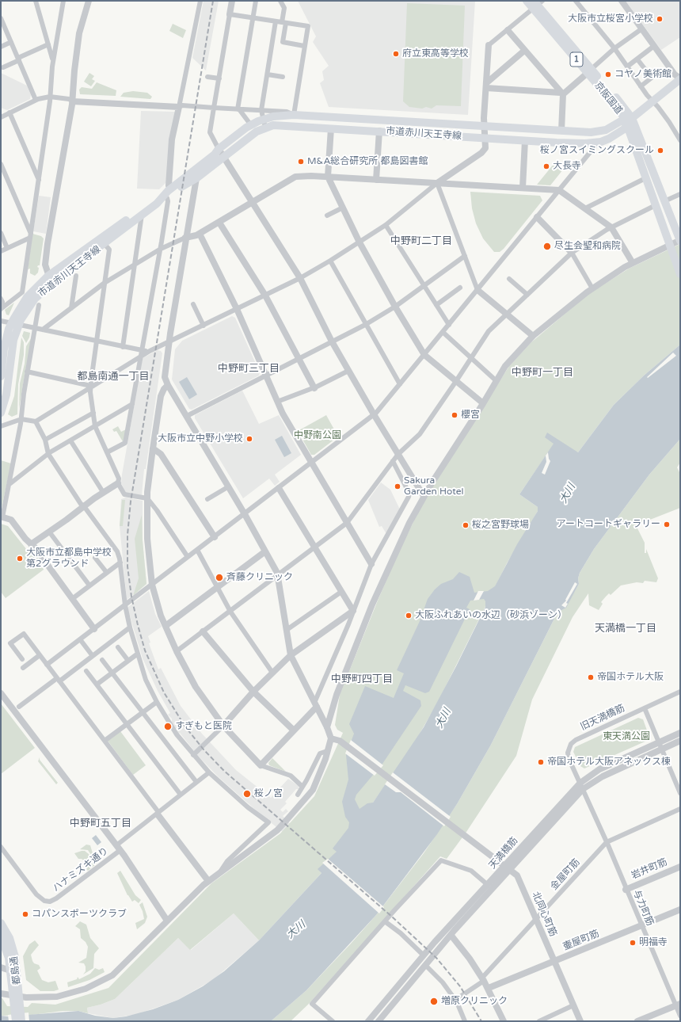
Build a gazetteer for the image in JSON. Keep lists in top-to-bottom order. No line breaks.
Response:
{"streets":{"main road":["1","京阪国道","市道赤川天王寺線","都島通"],"street":["旧天満橋筋","天満橋筋","岩井町筋","ハナミズキ通り","金屋町筋","与力町筋","北同心町筋","壷屋町筋"]},"crossings":[["1","京阪国道"],["京阪国道","市道赤川天王寺線"],["旧天満橋筋","天満橋筋"],["旧天満橋筋","与力町筋"],["天満橋筋","与力町筋"],["天満橋筋","北同心町筋"],["岩井町筋","与力町筋"],["金屋町筋","与力町筋"],["金屋町筋","北同心町筋"],["与力町筋","壷屋町筋"],["北同心町筋","壷屋町筋"]],"districts":["中野町二丁目","中野町三丁目","中野町一丁目","都島南通一丁目","天満橋一丁目","中野町四丁目","中野町五丁目"],"water":["大川"],"parks":["中野南公園","東天満公園"],"places":["大阪市立桜宮小学校","府立東高等学校","コヤノ美術館","桜ノ宮スイミングスクール","M&A総合研究所 都島図書館","大長寺","尽生会聖和病院","櫻宮","大阪市立中野小学校","Sakura Garden Hotel","アートコートギャラリー","桜之宮野球場","大阪市立都島中学校 第2グラウンド","斉藤クリニック","大阪ふれあいの水辺（砂浜ゾーン）","帝国ホテル大阪","すぎもと医院","帝国ホテル大阪アネックス棟","桜ノ宮","コパンスポーツクラブ","明福寺","増原クリニック"]}
